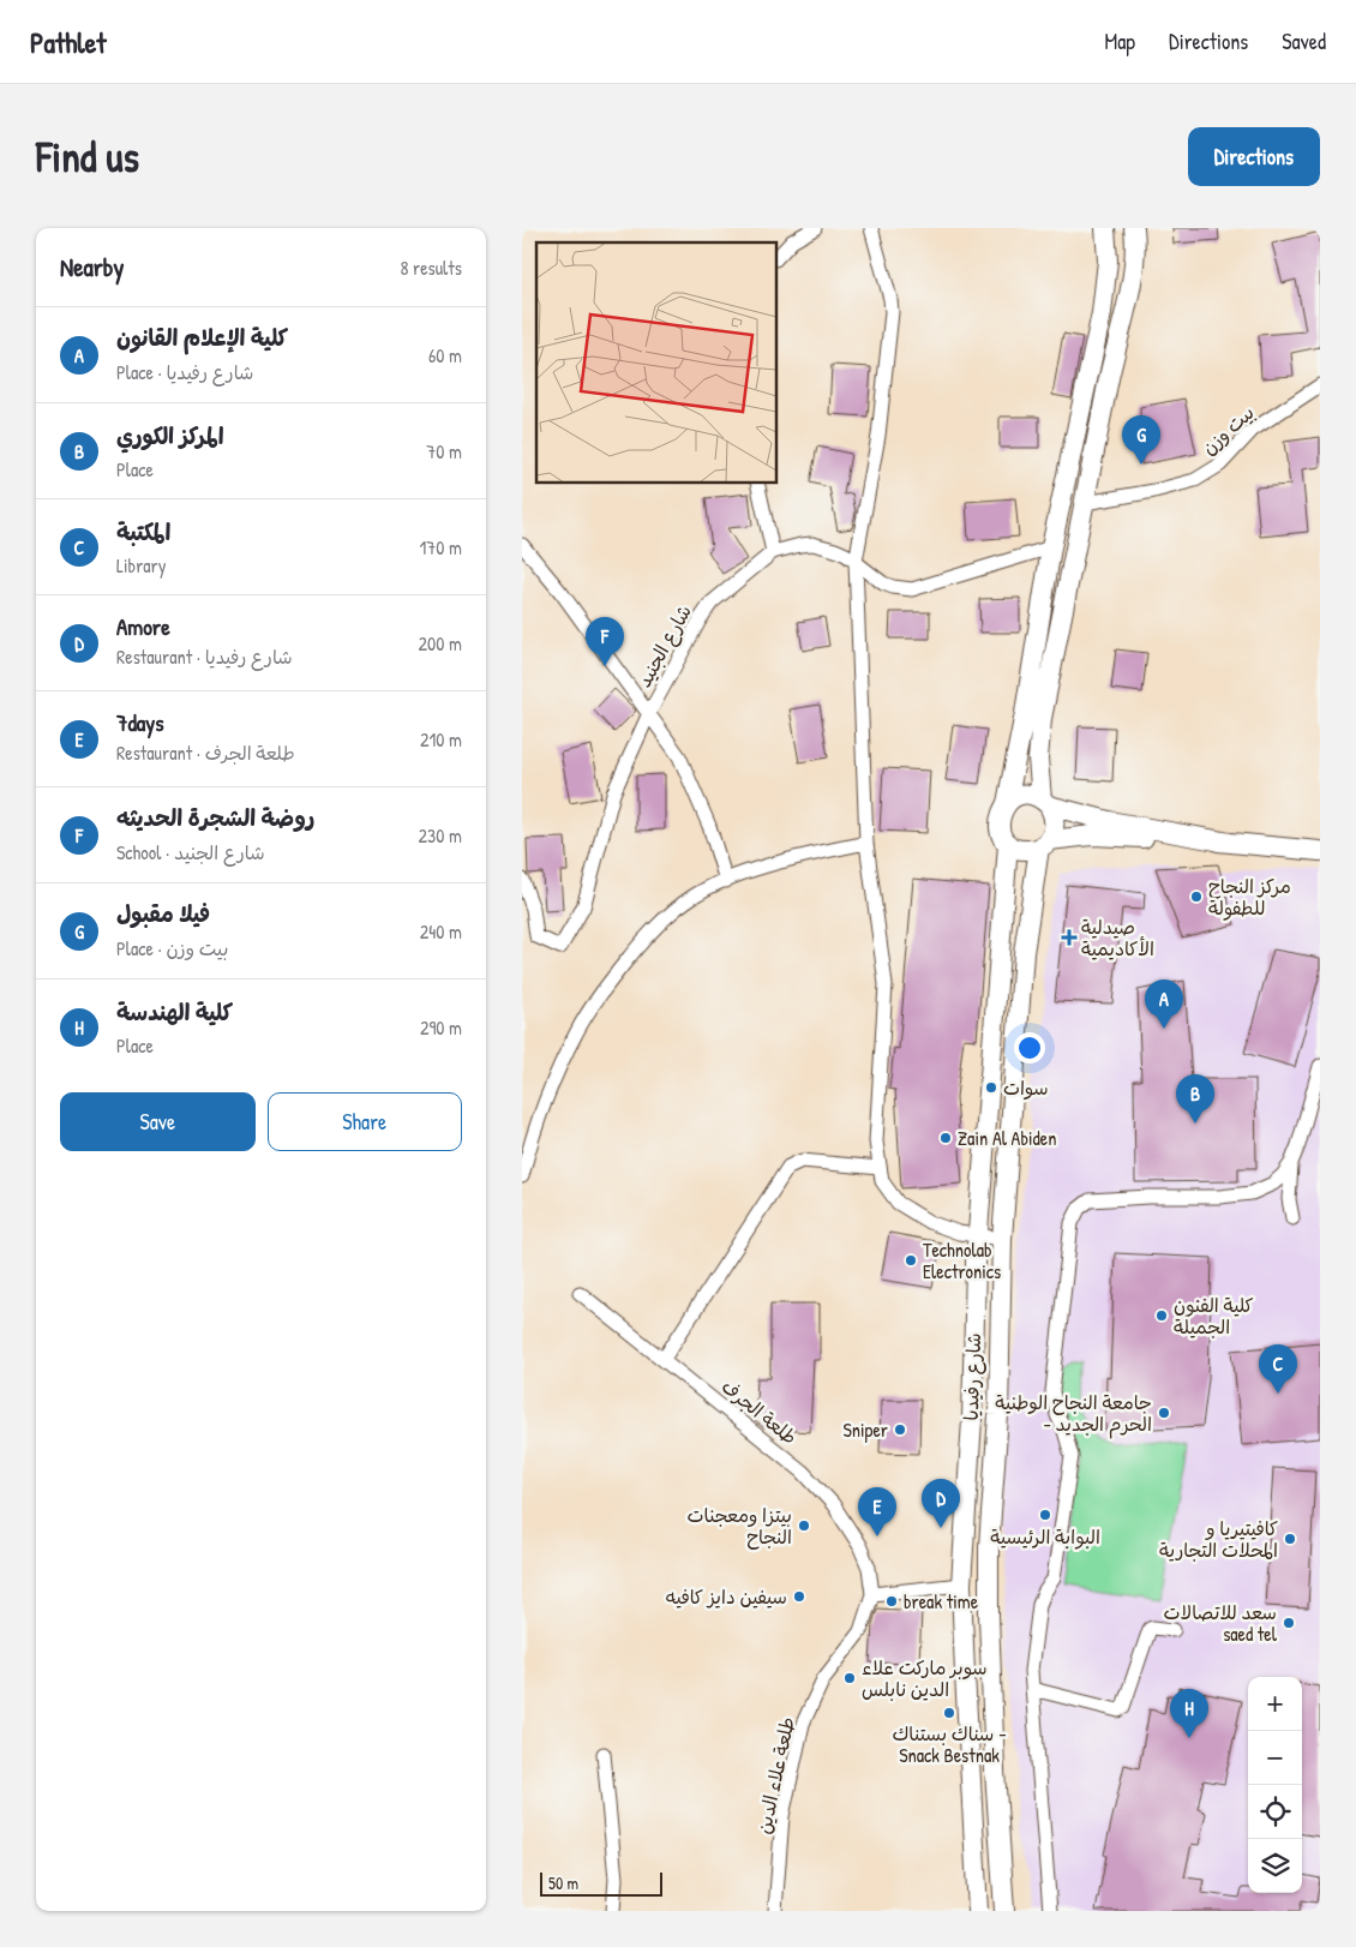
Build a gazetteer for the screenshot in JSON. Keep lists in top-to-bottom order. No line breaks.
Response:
{"streets":{"main road":["شارع رفيديا"],"street":["بيت وزن","شارع الجنيد","طلعة الجرف","طلعة علاء الدين"]},"crossings":[["طلعة الجرف","طلعة علاء الدين"]],"places":{"other":["مركز النجاح للطفولة","سوات","Zain Al Abiden","Technolab Electronics","كلية الفنون الجميلة","جامعة النجاح الوطنية - الحرم الجديد","Sniper","البوابة الرئيسية","بيتزا ومعجنات النجاح","كافيتيريا و المحلات التجارية","سيفين دايز كافيه","break time","سعد للاتصالات saed tel","سوبر ماركت علاء الدين نابلس","سناك بستناك - Snack Bestnak"],"health":["صيدلية الأكاديمية"]},"scale_bar":"50 m","page":{"header":"Pathlet","nav":["Map","Directions","Saved"],"buttons":["Directions",["Save","Share"]],"title":"Find us","heading":["Nearby","8 results"],"list":[{"mark":"A","name":"كلية الإعلام القانون","note":"Place · شارع رفيديا","value":"60 m"},{"mark":"B","name":"المركز الكوري","note":"Place","value":"70 m"},{"mark":"C","name":"المكتبة","note":"Library","value":"170 m"},{"mark":"D","name":"Amore","note":"Restaurant · شارع رفيديا","value":"200 m"},{"mark":"E","name":"7days","note":"Restaurant · طلعة الجرف","value":"210 m"},{"mark":"F","name":"روضة الشجرة الحديثه","note":"School · شارع الجنيد","value":"230 m"},{"mark":"G","name":"فيلا مقبول","note":"Place · بيت وزن","value":"240 m"},{"mark":"H","name":"كلية الهندسة","note":"Place","value":"290 m"}],"pins":["G","F","A","B","C","D","E","H"],"map_buttons":["+","−"],"scale":"50 m"}}
